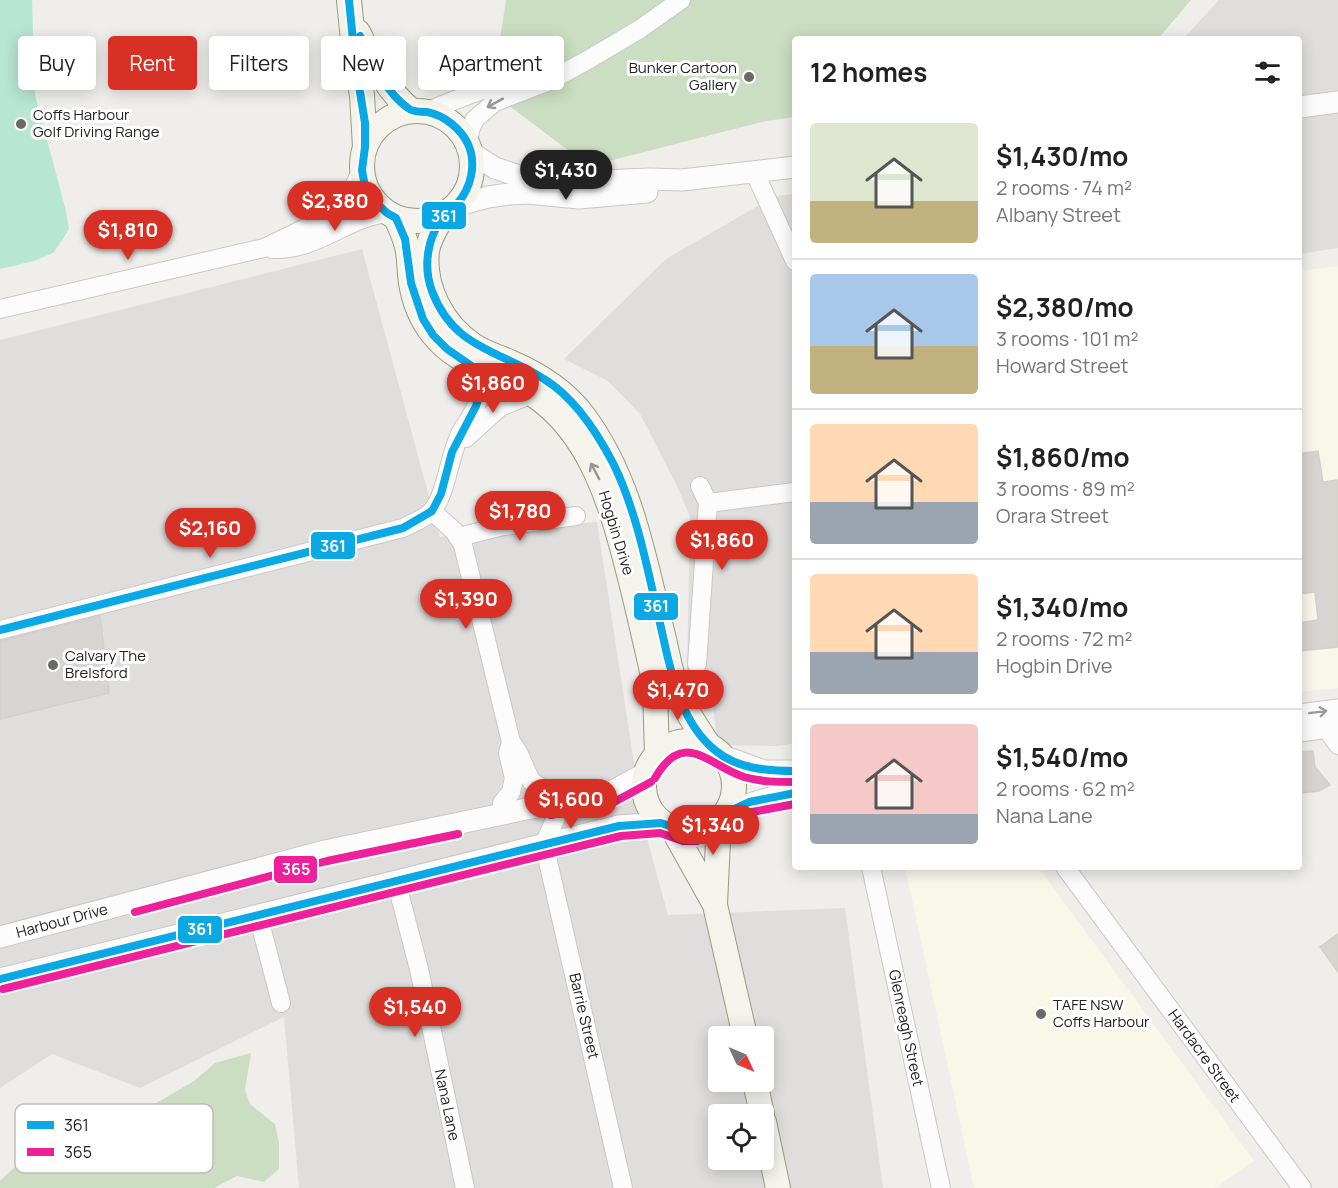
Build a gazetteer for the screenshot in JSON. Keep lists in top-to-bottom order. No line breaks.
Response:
{"streets":{"main road":["Hogbin Drive"],"street":["Harbour Drive","Barrie Street","Glenreagh Street","Hardacre Street","Nana Lane"]},"crossings":[["Hogbin Drive","Harbour Drive"]],"places":["Bunker Cartoon Gallery","Coffs Harbour Golf Driving Range","Calvary The Brelsford","TAFE NSW Coffs Harbour"],"lines":["transit line 361","transit line 365"],"legend":["361","365"],"north":"bottom right","page":{"chip":["Buy","Rent","Filters","New","Apartment"],"heading":"12 homes","list":[{"name":"$1,430/mo","note":"2 rooms · 74 m² · Albany Street"},{"name":"$2,380/mo","note":"3 rooms · 101 m² · Howard Street"},{"name":"$1,860/mo","note":"3 rooms · 89 m² · Orara Street"},{"name":"$1,340/mo","note":"2 rooms · 72 m² · Hogbin Drive"},{"name":"$1,540/mo","note":"2 rooms · 62 m² · Nana Lane"}],"price":["$1,430","$2,380","$1,810","$1,860","$1,780","$2,160","$1,860","$1,390","$1,470","$1,600","$1,340","$1,540"]}}
